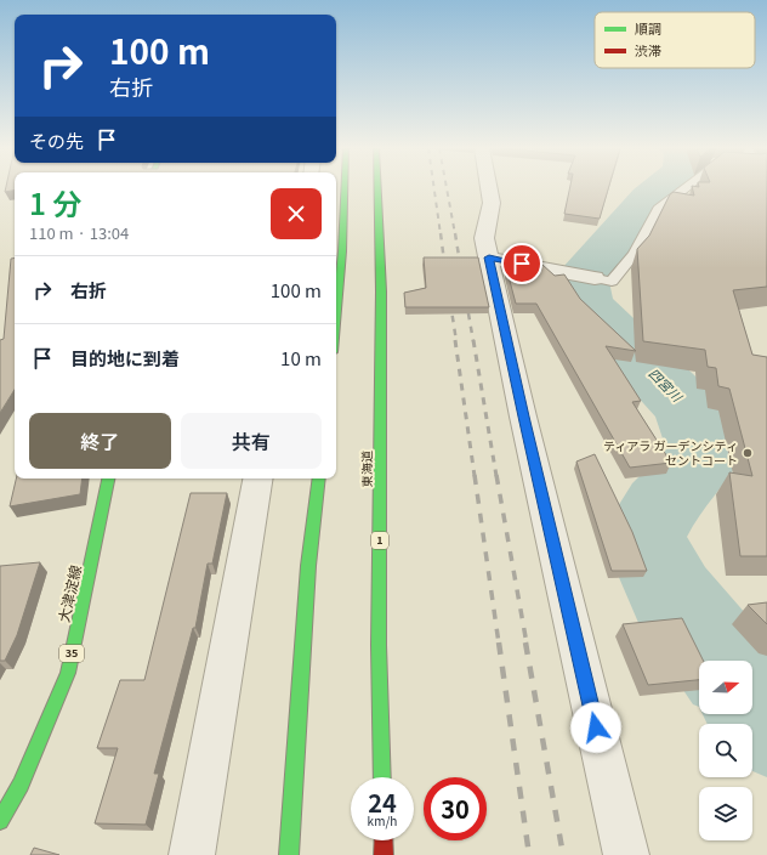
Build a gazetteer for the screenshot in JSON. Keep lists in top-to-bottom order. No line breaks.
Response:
{"streets":{"main road":["東海道","1","大津淀線","35"]},"water":["四宮川"],"places":["ティアラ ガーデンシティ セントコート"],"legend":["順調","渋滞"],"north":"right","page":{"turn":["100 m","右折"],"then":"その先","heading":["1 分","110 m · 13:04"],"list":[{"name":"右折","value":"100 m"},{"name":"目的地に到着","value":"10 m"}],"buttons":["終了","共有"],"speed":"24 km/h","limit":"30"}}
